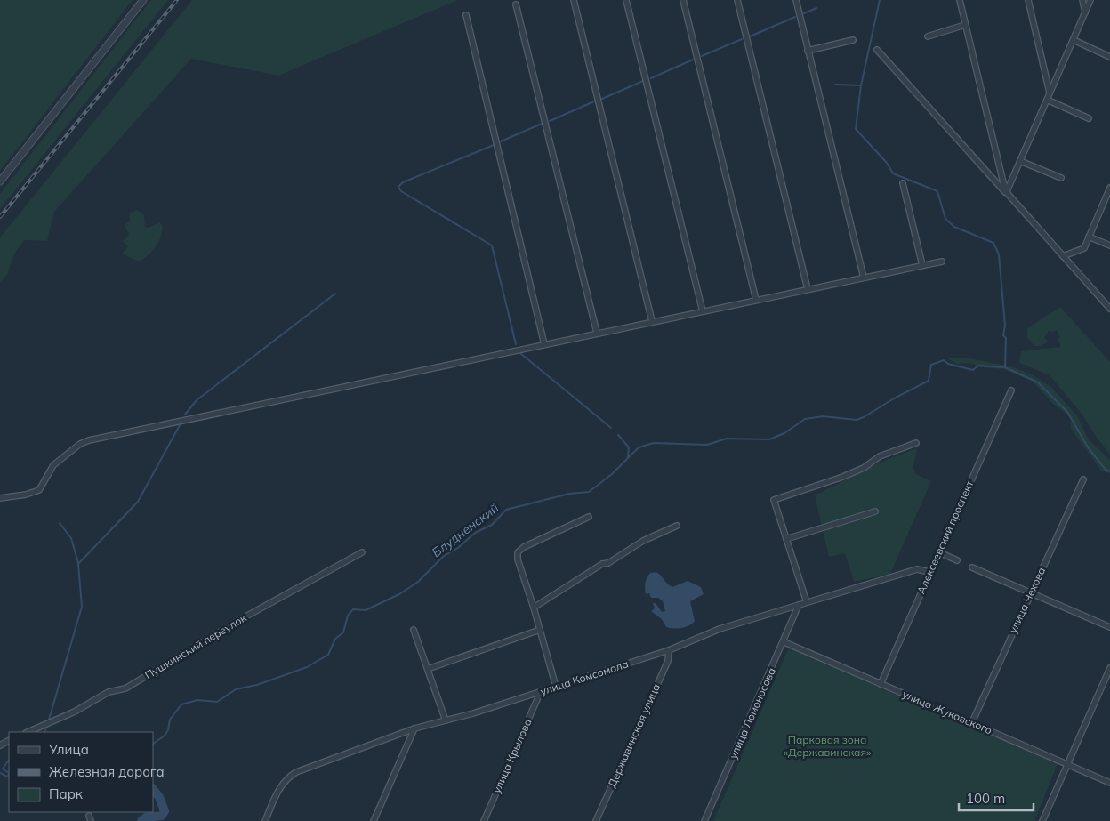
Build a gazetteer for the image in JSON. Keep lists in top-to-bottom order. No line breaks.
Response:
{"streets":{"street":["Алексеевский проспект","улица Чехова","Пушкинский переулок","улица Комсомола","улица Жуковского","улица Ломоносова","Державинская улица","улица Крылова"]},"crossings":[["Алексеевский проспект","улица Комсомола"],["Алексеевский проспект","улица Жуковского"],["улица Чехова","улица Жуковского"],["улица Комсомола","улица Ломоносова"],["улица Комсомола","Державинская улица"],["улица Комсомола","улица Крылова"],["улица Жуковского","улица Ломоносова"]],"water":["Блудненский"],"parks":["Парковая зона «Державинская»"],"legend":["Улица","Железная дорога","Парк"],"scale_bar":"100 m"}
